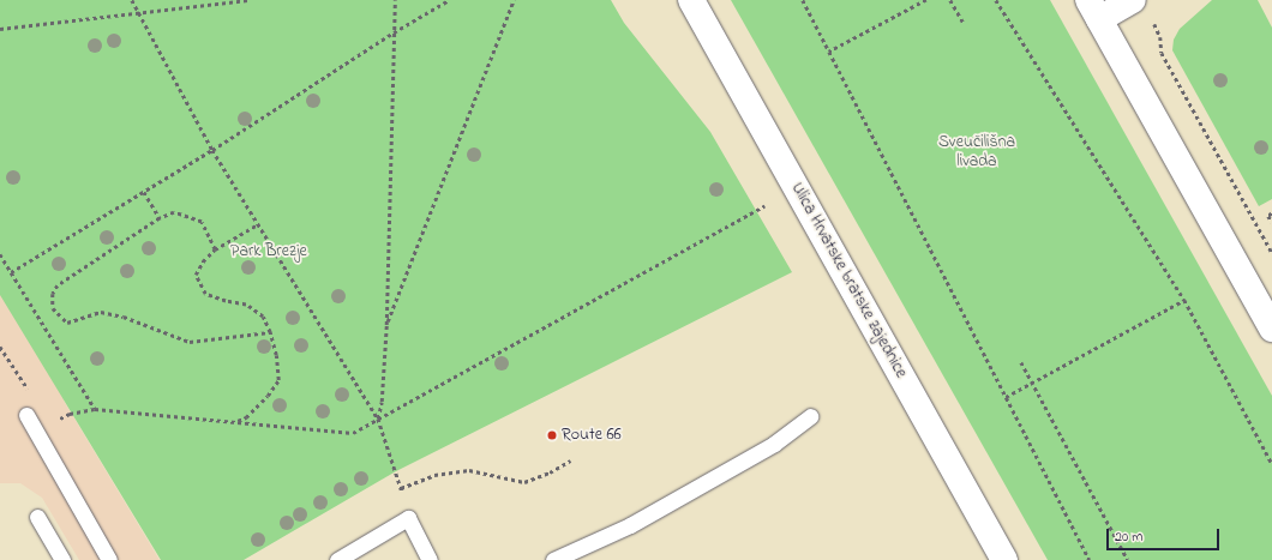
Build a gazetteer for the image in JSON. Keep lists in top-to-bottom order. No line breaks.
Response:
{"streets":{"main road":["Ulica Hrvatske bratske zajednice"]},"parks":["Sveučilišna livada","Park Brezje"],"places":["Route 66"],"scale_bar":"20 m"}
